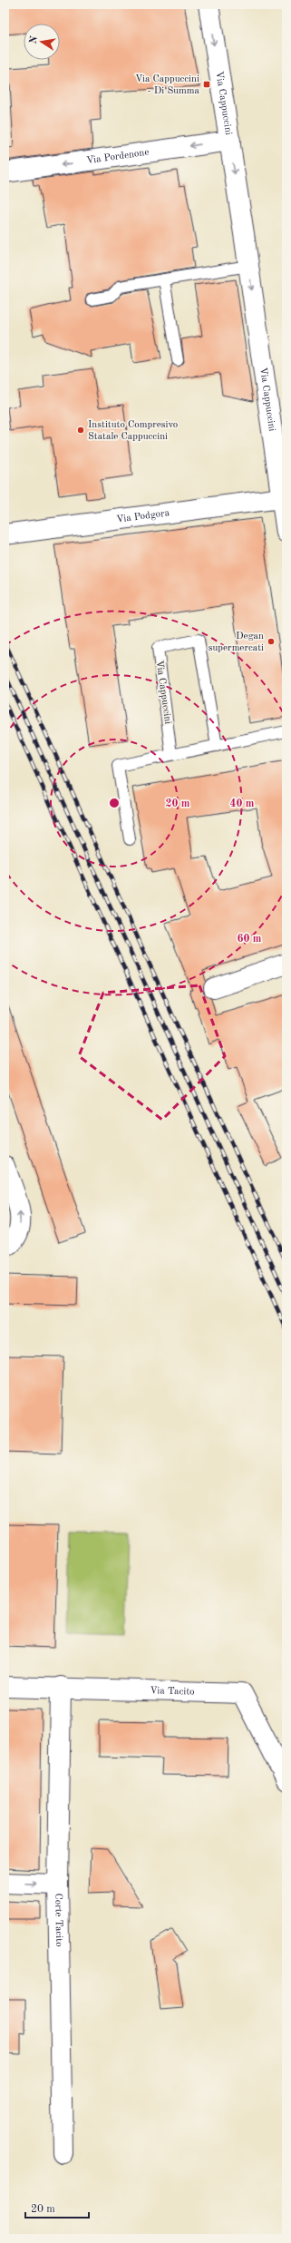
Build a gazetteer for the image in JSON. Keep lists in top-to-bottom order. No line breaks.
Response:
{"streets":{"street":["Via Cappuccini","Via Pordenone","Via Podgora","Via Tacito","Corte Tacito"]},"crossings":[["Via Cappuccini","Via Pordenone"],["Via Cappuccini","Via Podgora"],["Via Tacito","Corte Tacito"]],"one_way":["Via Cappuccini","Via Pordenone"],"places":{"transit":["Via Cappuccini - Di Summa"],"other":["Instituto Compresivo Statale Cappuccini","Degan supermercati"]},"scale_bar":"20 m","north":"left","rings":["20 m","40 m","60 m"]}
